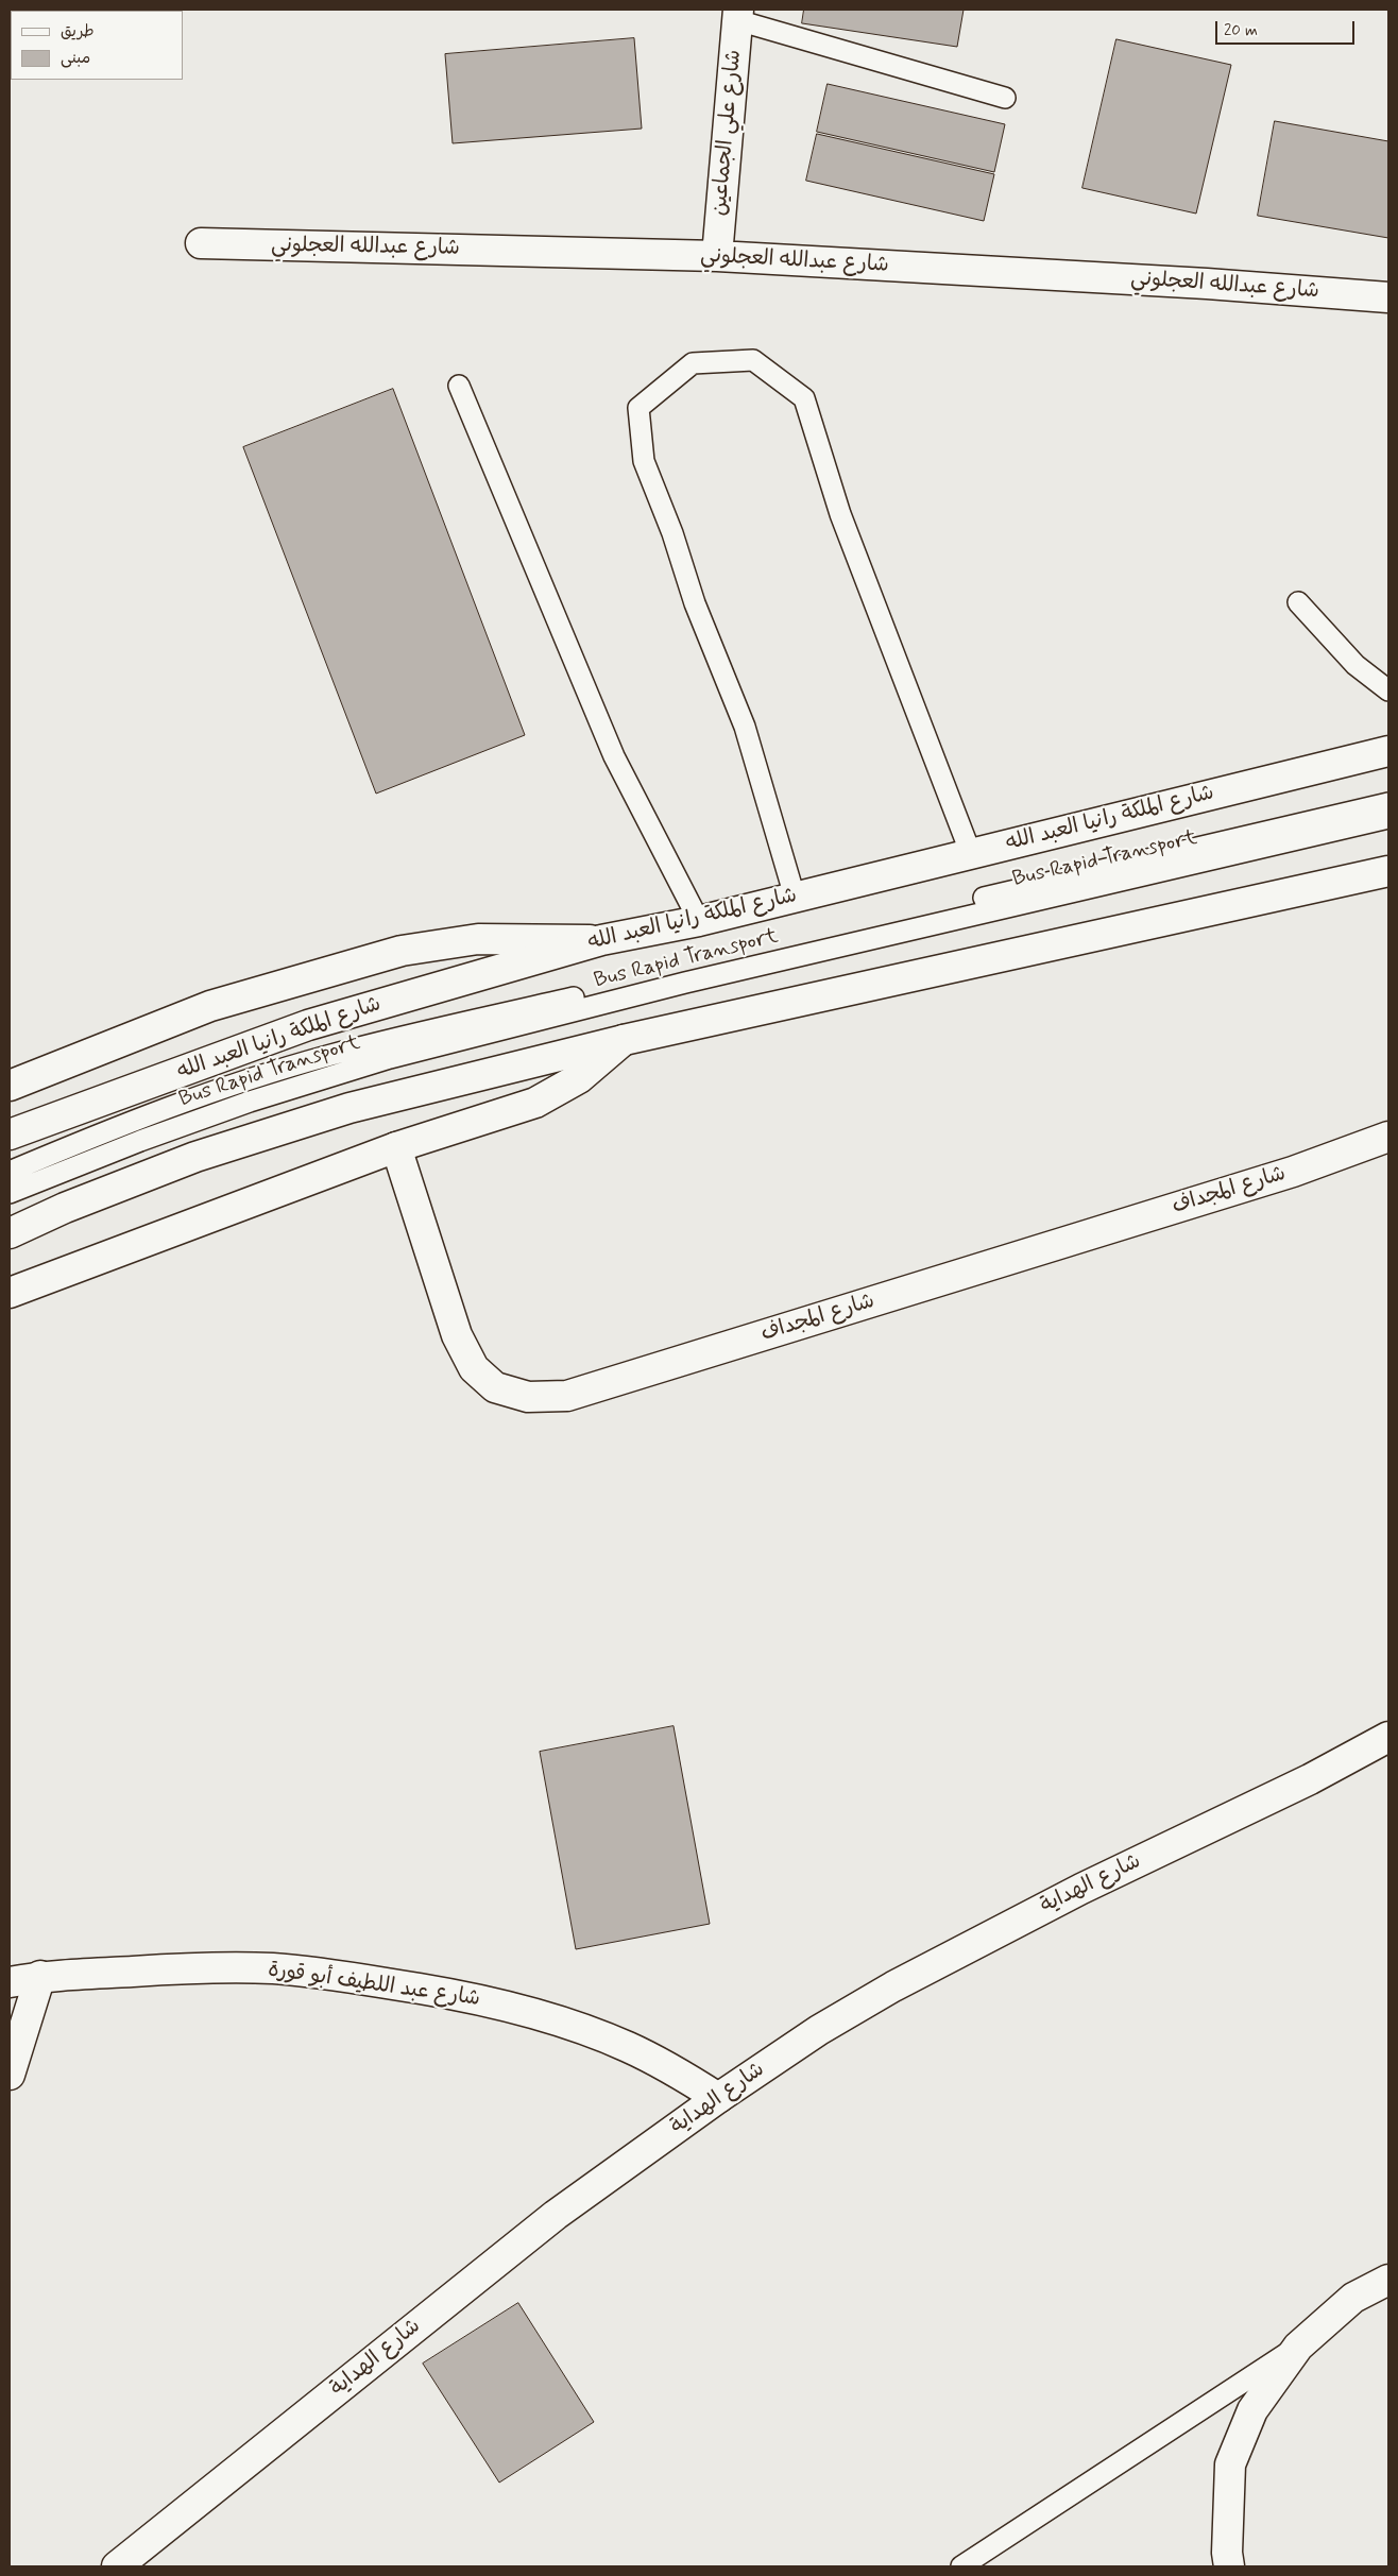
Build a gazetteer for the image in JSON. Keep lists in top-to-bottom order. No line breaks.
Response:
{"streets":{"street":["شارع علي الجماعين","شارع عبدالله العجلوني","شارع الملكة رانيا العبد الله","شارع المجداف","شارع الهداية","شارع عبد اللطيف أبو قورة"],"lane":["Bus Rapid Transport"]},"crossings":[["شارع علي الجماعين","شارع عبدالله العجلوني"],["شارع الهداية","شارع عبد اللطيف أبو قورة"]],"legend":["طريق","مبنى"],"scale_bar":"20 m"}
